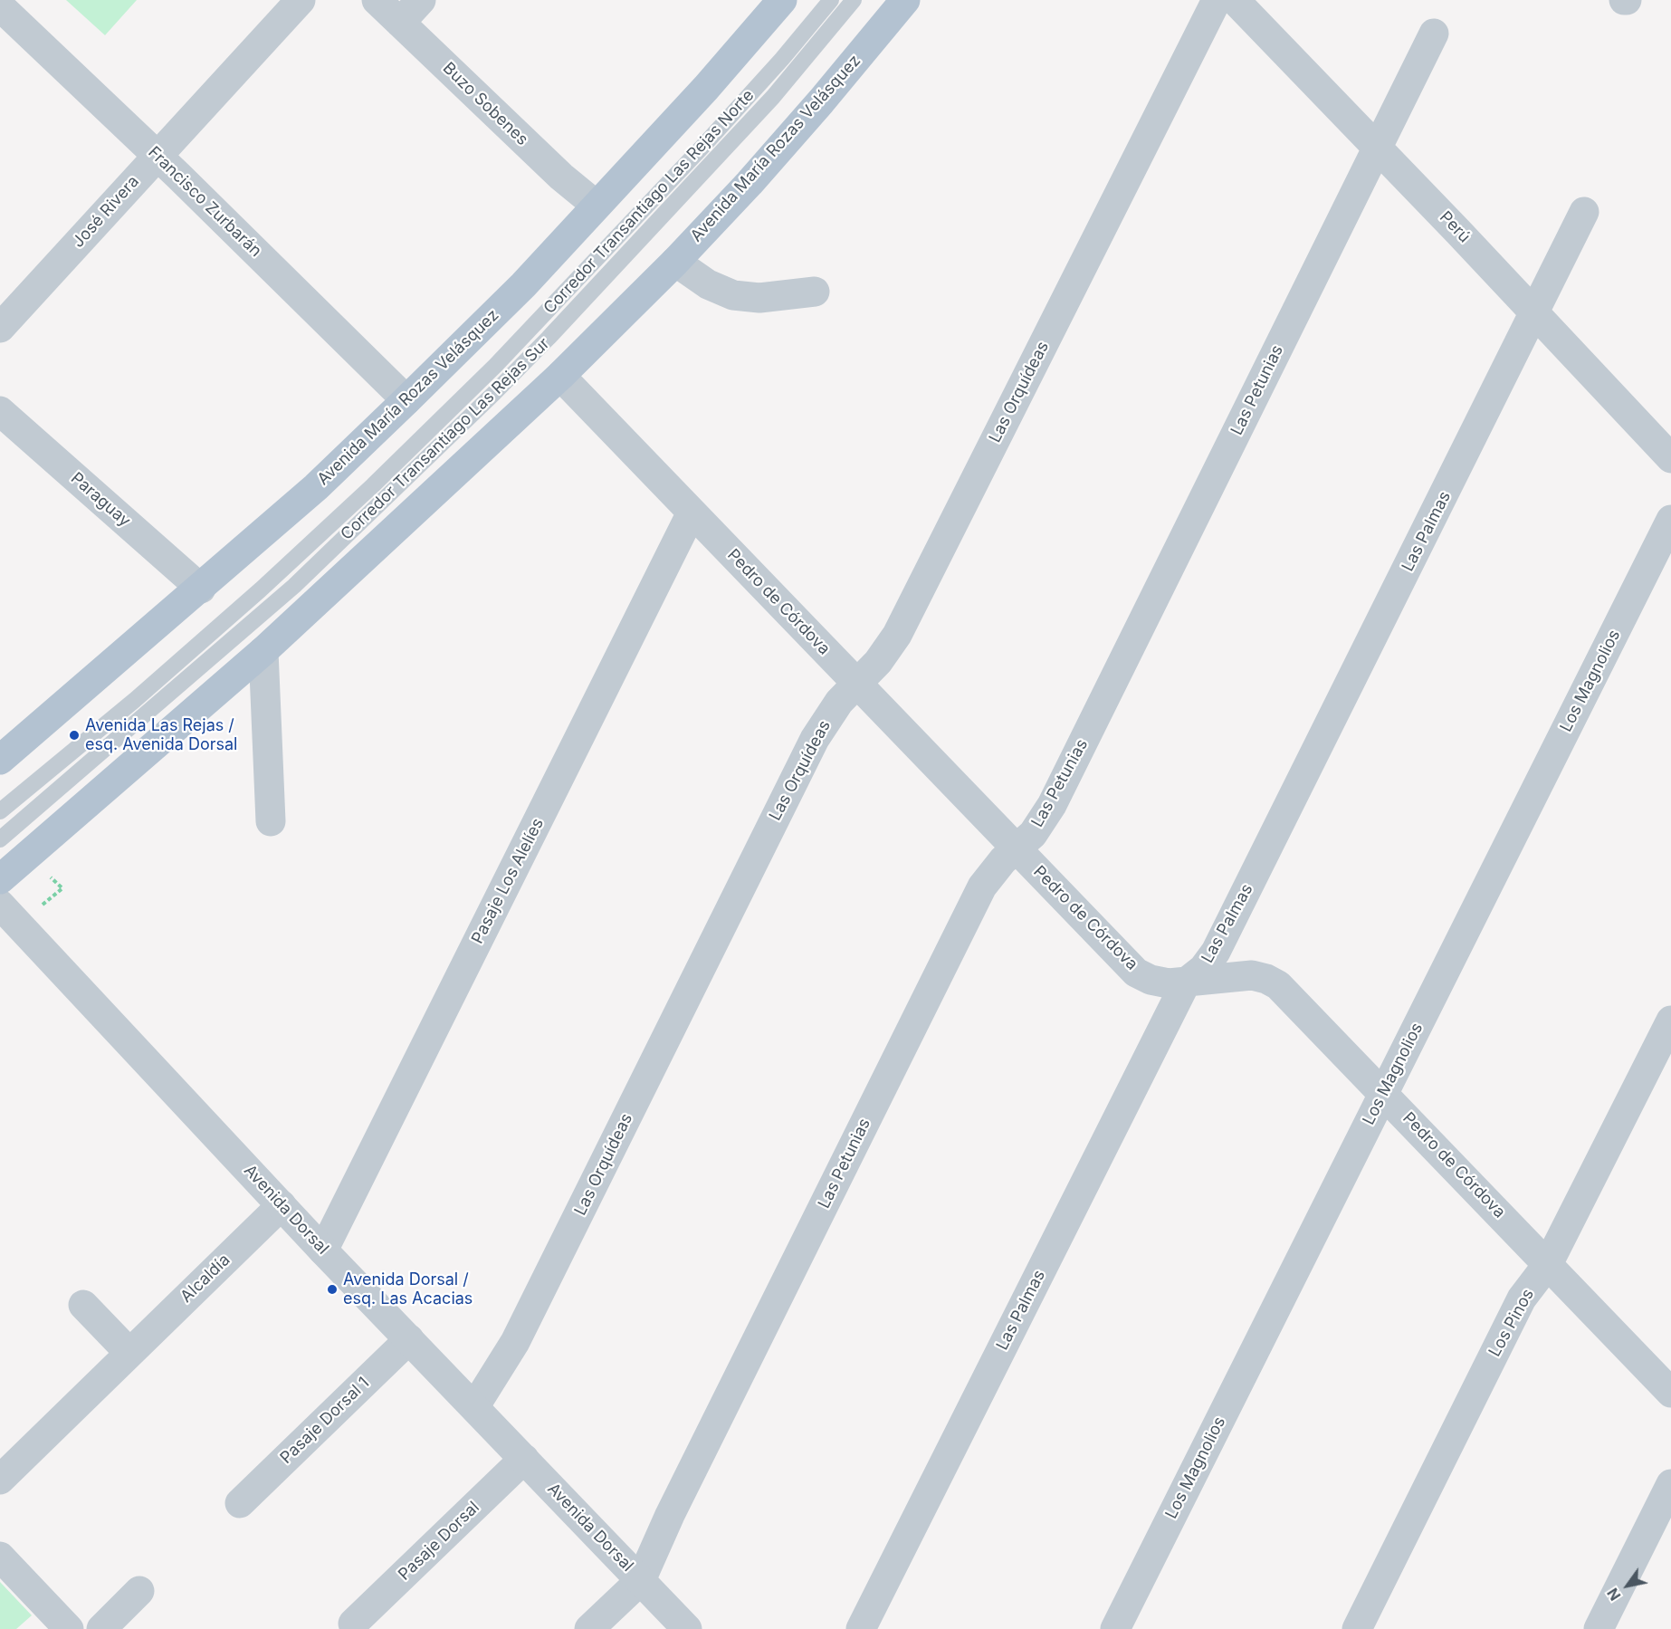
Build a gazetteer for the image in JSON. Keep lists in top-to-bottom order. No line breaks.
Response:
{"streets":{"main road":["Avenida María Rozas Velásquez"],"street":["Buzo Sobenes","Francisco Zurbarán","José Rivera","Perú","Las Petunias","Las Orquídeas","Paraguay","Las Palmas","Pedro de Córdova","Los Magnolios","Pasaje Los Alelíes","Avenida Dorsal","Alcaldía","Los Pinos","Pasaje Dorsal 1","Pasaje Dorsal"],"lane":["Corredor Transantiago Las Rejas Norte","Corredor Transantiago Las Rejas Sur"]},"crossings":[["Buzo Sobenes","Avenida María Rozas Velásquez"],["Avenida María Rozas Velásquez","Francisco Zurbarán"],["Avenida María Rozas Velásquez","Paraguay"],["Avenida María Rozas Velásquez","Pedro de Córdova"],["Francisco Zurbarán","José Rivera"],["Perú","Las Petunias"],["Perú","Las Palmas"],["Las Petunias","Pedro de Córdova"],["Las Petunias","Avenida Dorsal"],["Las Orquídeas","Pedro de Córdova"],["Las Orquídeas","Avenida Dorsal"],["Las Palmas","Pedro de Córdova"],["Pedro de Córdova","Los Magnolios"],["Pedro de Córdova","Pasaje Los Alelíes"],["Pedro de Córdova","Los Pinos"],["Pasaje Los Alelíes","Avenida Dorsal"],["Avenida Dorsal","Alcaldía"],["Avenida Dorsal","Pasaje Dorsal 1"],["Avenida Dorsal","Pasaje Dorsal"]],"places":["Avenida Las Rejas / esq. Avenida Dorsal","Avenida Dorsal / esq. Las Acacias"],"north":"bottom left"}
